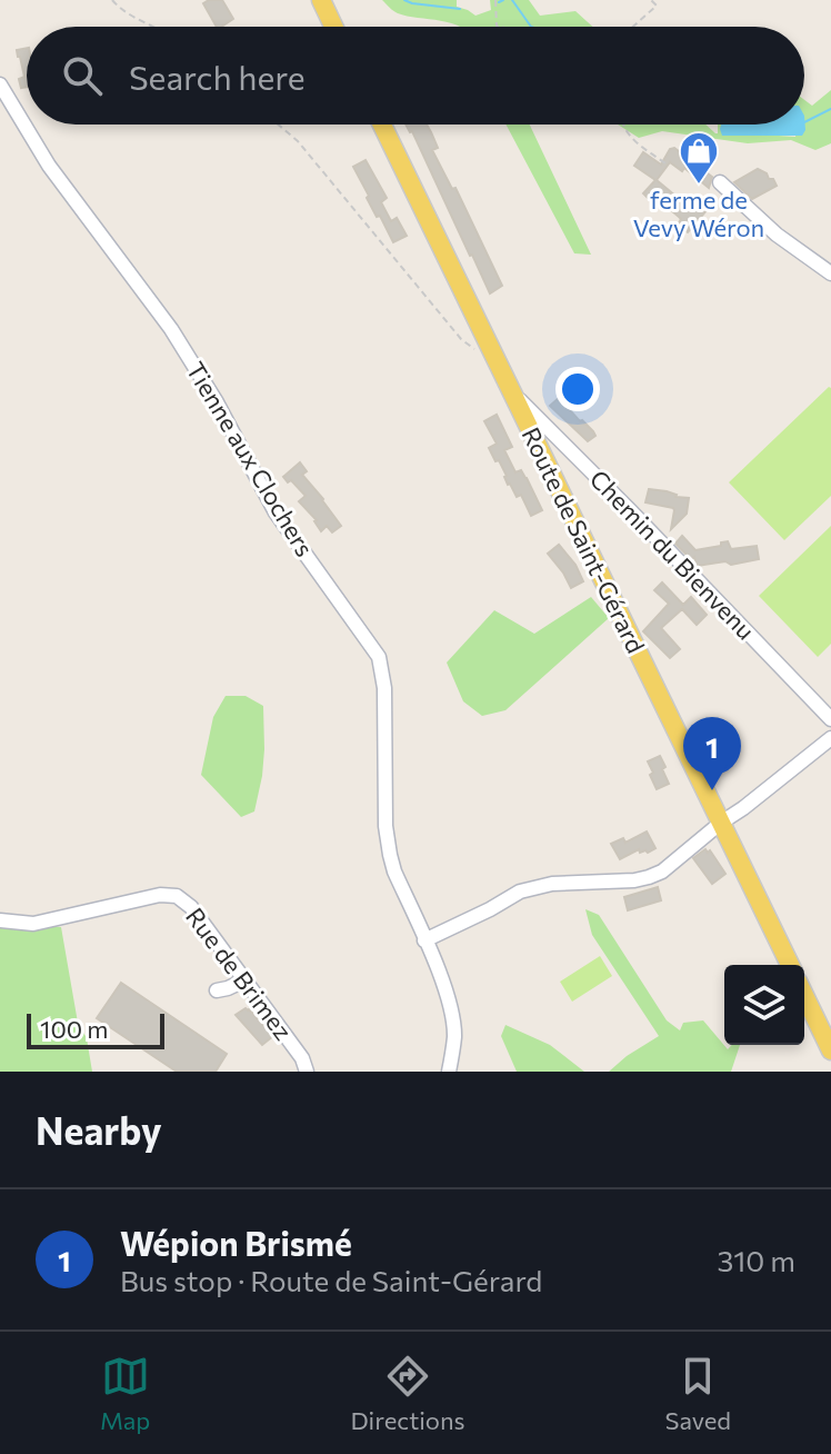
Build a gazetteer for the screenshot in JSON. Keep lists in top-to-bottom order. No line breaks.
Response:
{"streets":{"main road":["Route de Saint-Gérard"],"street":["Tienne aux Clochers","Chemin du Bienvenu","Rue de Brimez"]},"crossings":[["Route de Saint-Gérard","Chemin du Bienvenu"]],"places":{"shop":["ferme de Vevy Wéron"]},"scale_bar":"100 m","page":{"search":"Search here","pins":"1","scale":"100 m","heading":"Nearby","list":[{"mark":"1","name":"Wépion Brismé","note":"Bus stop · Route de Saint-Gérard","value":"310 m"}],"nav":["Map","Directions","Saved"]}}
